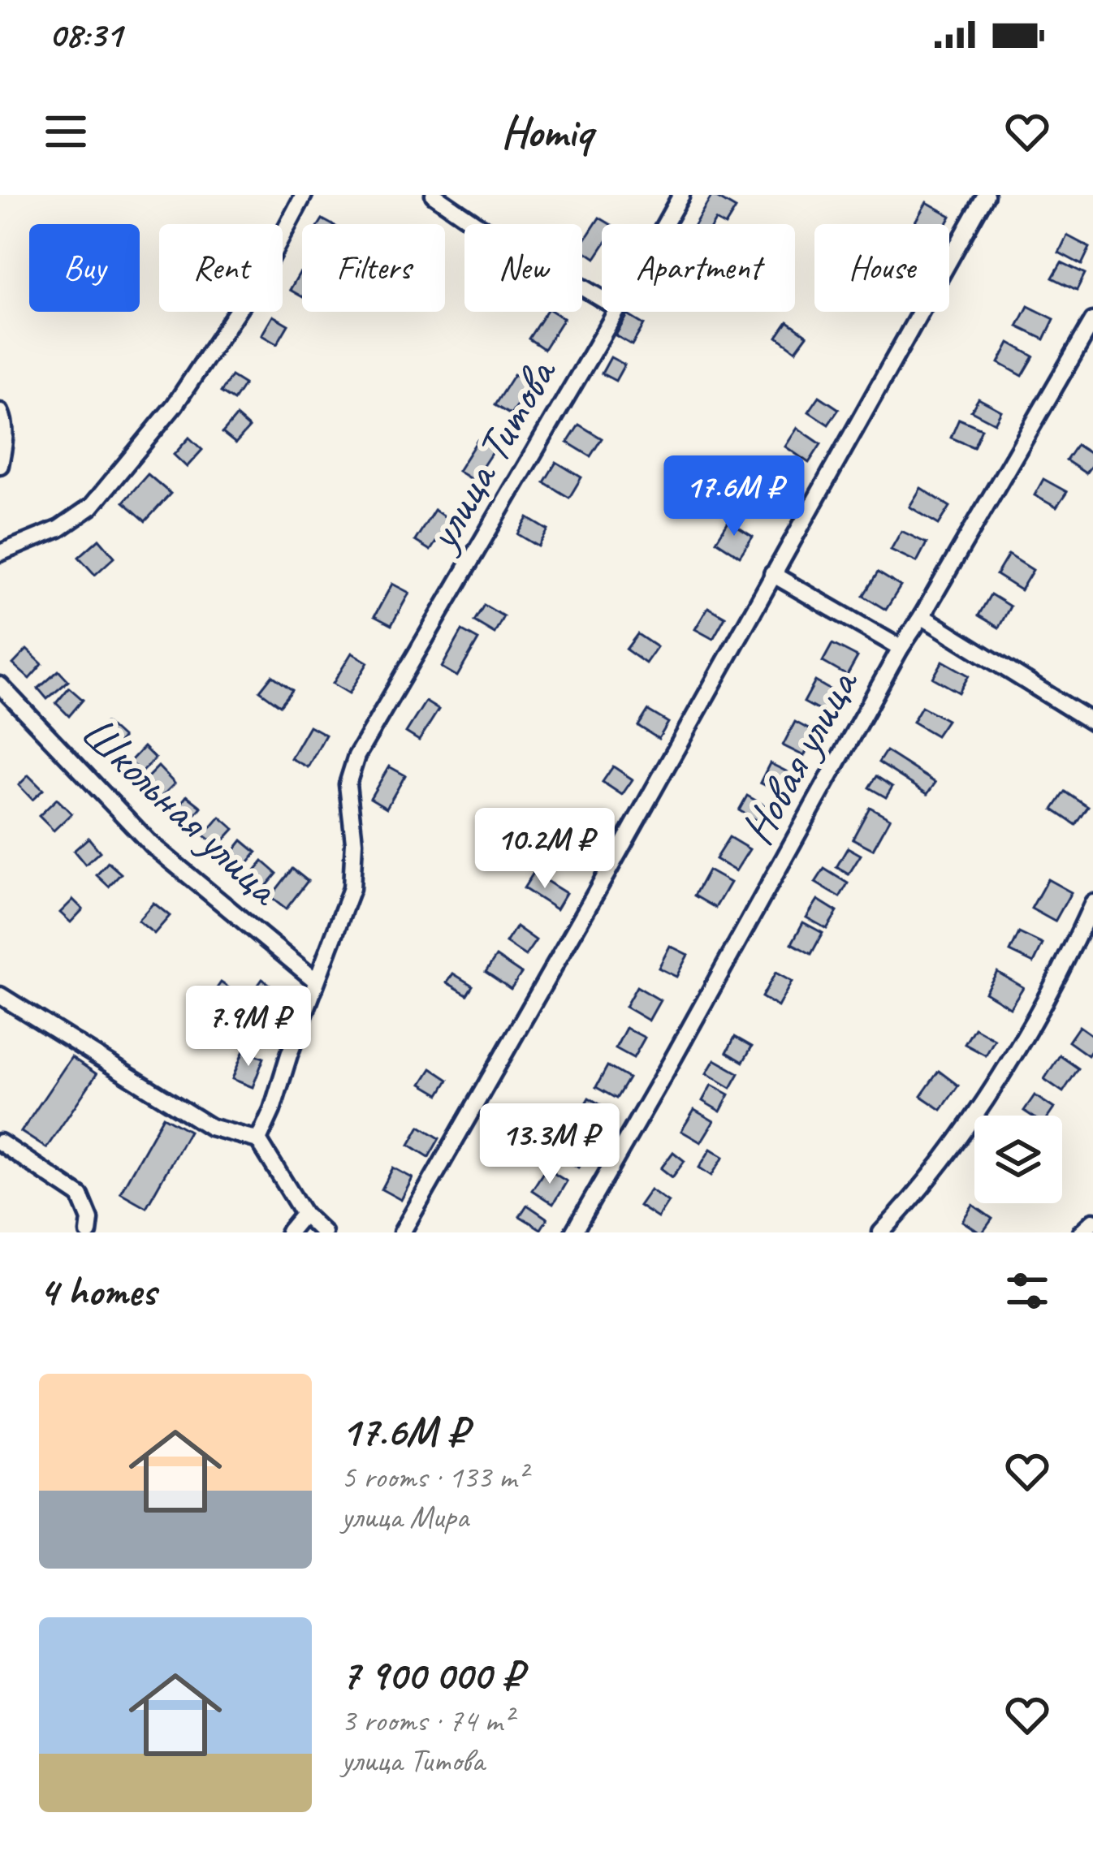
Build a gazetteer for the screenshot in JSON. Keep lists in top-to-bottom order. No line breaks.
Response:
{"streets":{"street":["улица Титова","Новая улица","Школьная улица"]},"crossings":[["улица Титова","Школьная улица"]],"page":{"status":"08:31","header":"Homiq","chip":["Buy","Rent","Filters","New","Apartment","House"],"price":["17.6M ₽","10.2M ₽","7.9M ₽","13.3M ₽"],"heading":"4 homes","list":[{"name":"17.6M ₽","note":"5 rooms · 133 m² · улица Мира"},{"name":"7 900 000 ₽","note":"3 rooms · 74 m² · улица Титова"}]}}
